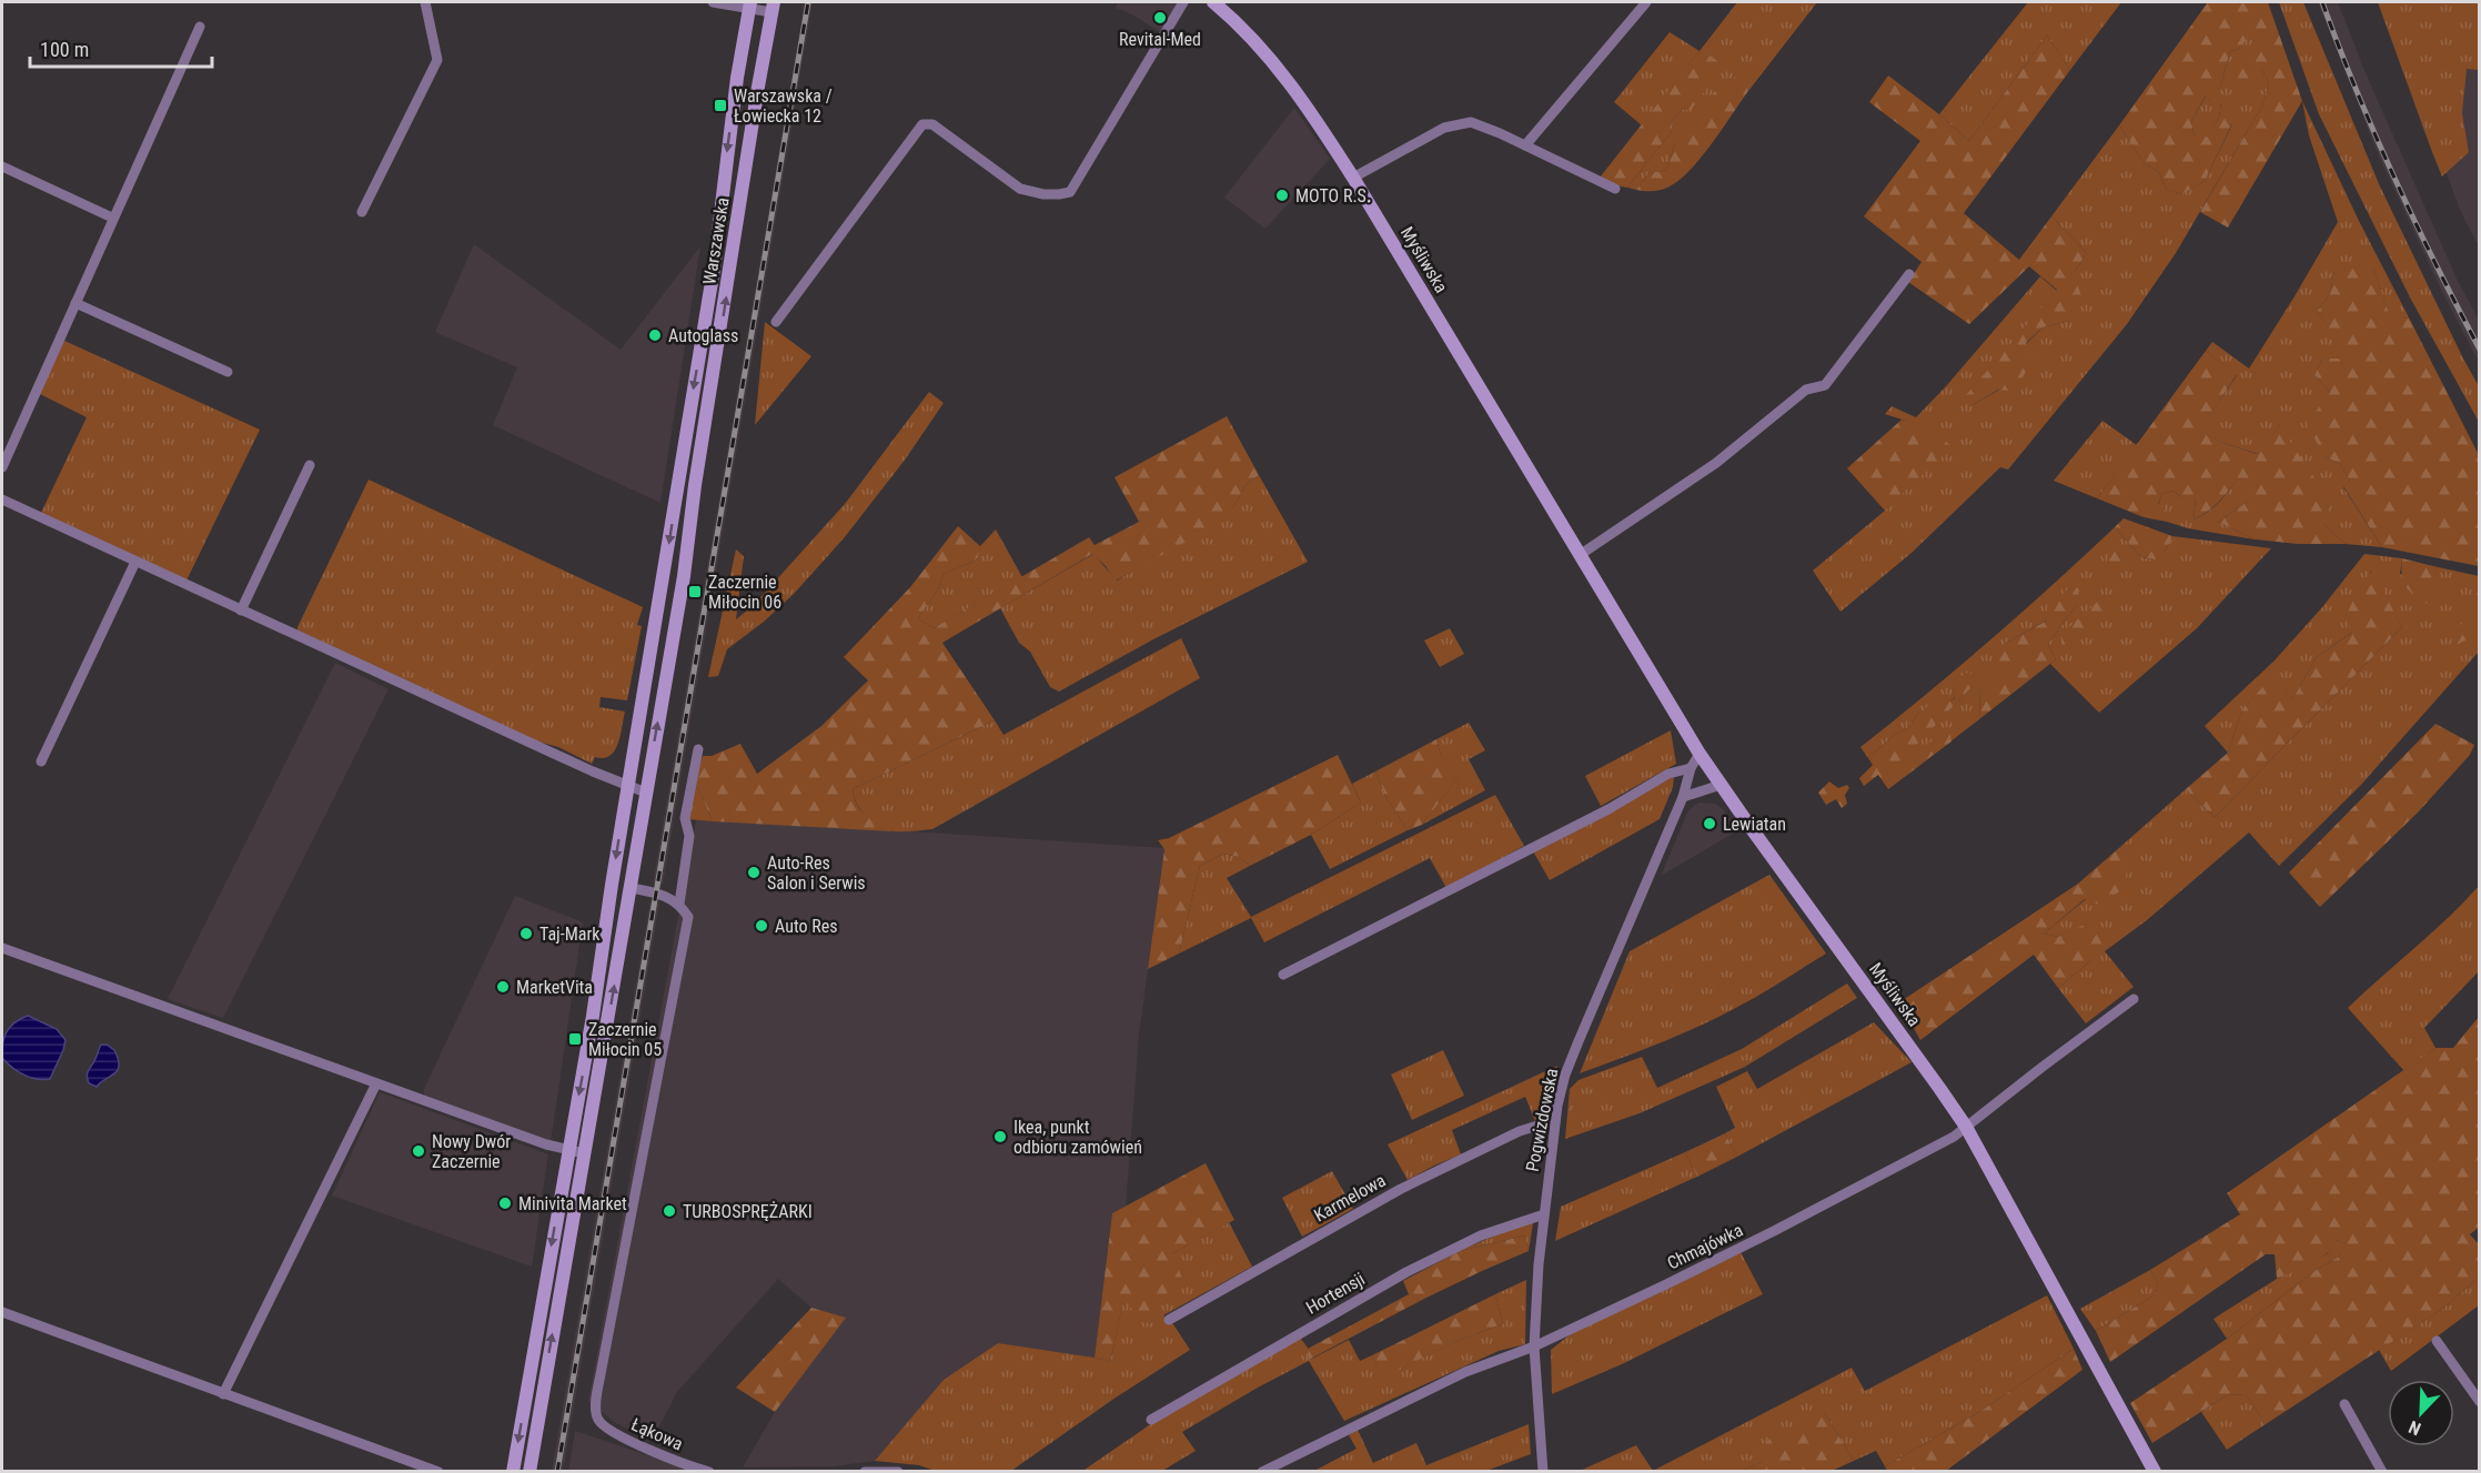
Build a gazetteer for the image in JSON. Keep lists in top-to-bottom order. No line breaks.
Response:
{"streets":{"main road":["Warszawska","Myśliwska"],"street":["Pogwizdowska","Karmelowa","Chmajówka","Hortensji","Łąkowa"]},"crossings":[["Myśliwska","Pogwizdowska"],["Myśliwska","Chmajówka"],["Pogwizdowska","Karmelowa"],["Pogwizdowska","Chmajówka"],["Pogwizdowska","Hortensji"]],"places":{"other":["Revital-Med","MOTO R.S.","Autoglass","Lewiatan","Auto-Res Salon i Serwis","Auto Res","Taj-Mark","MarketVita","Ikea, punkt odbioru zamówień","Nowy Dwór Zaczernie","Minivita Market","TURBOSPRĘŻARKI"],"transit":["Warszawska / Łowiecka 12","Zaczernie Miłocin 06","Zaczernie Miłocin 05"]},"scale_bar":"100 m","north":"bottom left"}
